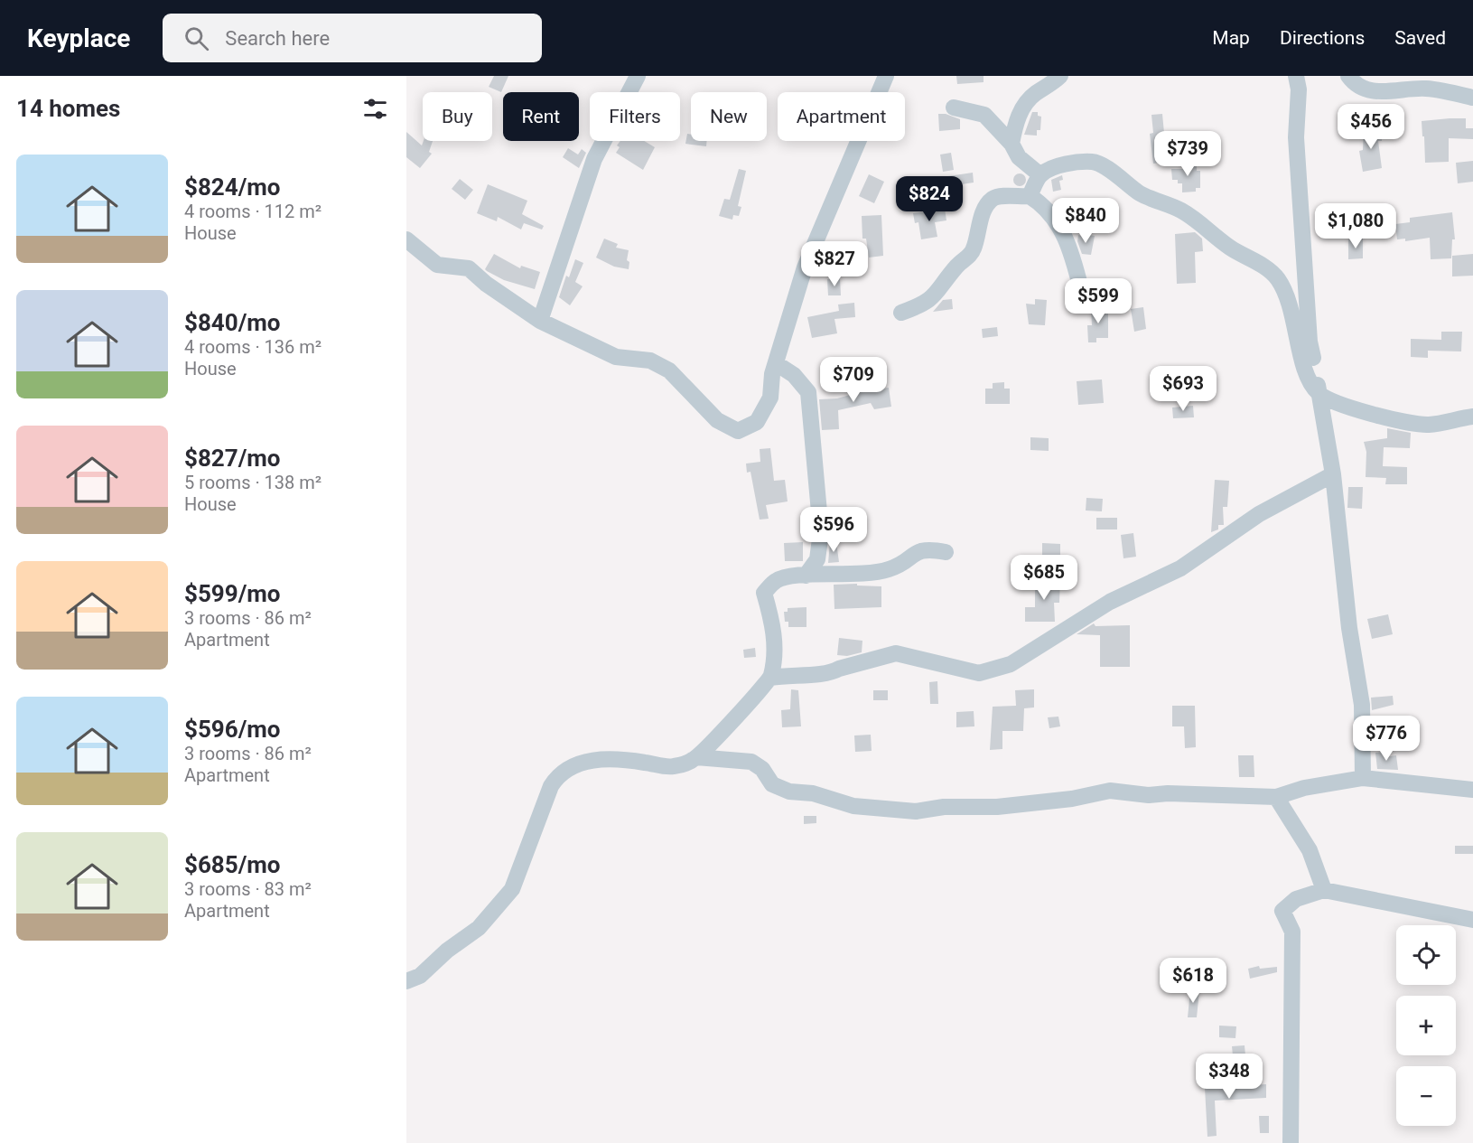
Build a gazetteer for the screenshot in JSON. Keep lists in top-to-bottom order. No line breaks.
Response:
{"page":{"header":"Keyplace","search":"Search here","nav":["Map","Directions","Saved"],"heading":"14 homes","chip":["Buy","Rent","Filters","New","Apartment"],"price":["$456","$739","$824","$840","$1,080","$827","$599","$709","$693","$596","$685","$776","$618","$348"],"list":[{"name":"$824/mo","note":"4 rooms · 112 m² · House"},{"name":"$840/mo","note":"4 rooms · 136 m² · House"},{"name":"$827/mo","note":"5 rooms · 138 m² · House"},{"name":"$599/mo","note":"3 rooms · 86 m² · Apartment"},{"name":"$596/mo","note":"3 rooms · 86 m² · Apartment"},{"name":"$685/mo","note":"3 rooms · 83 m² · Apartment"}],"map_buttons":["+","−"]}}
